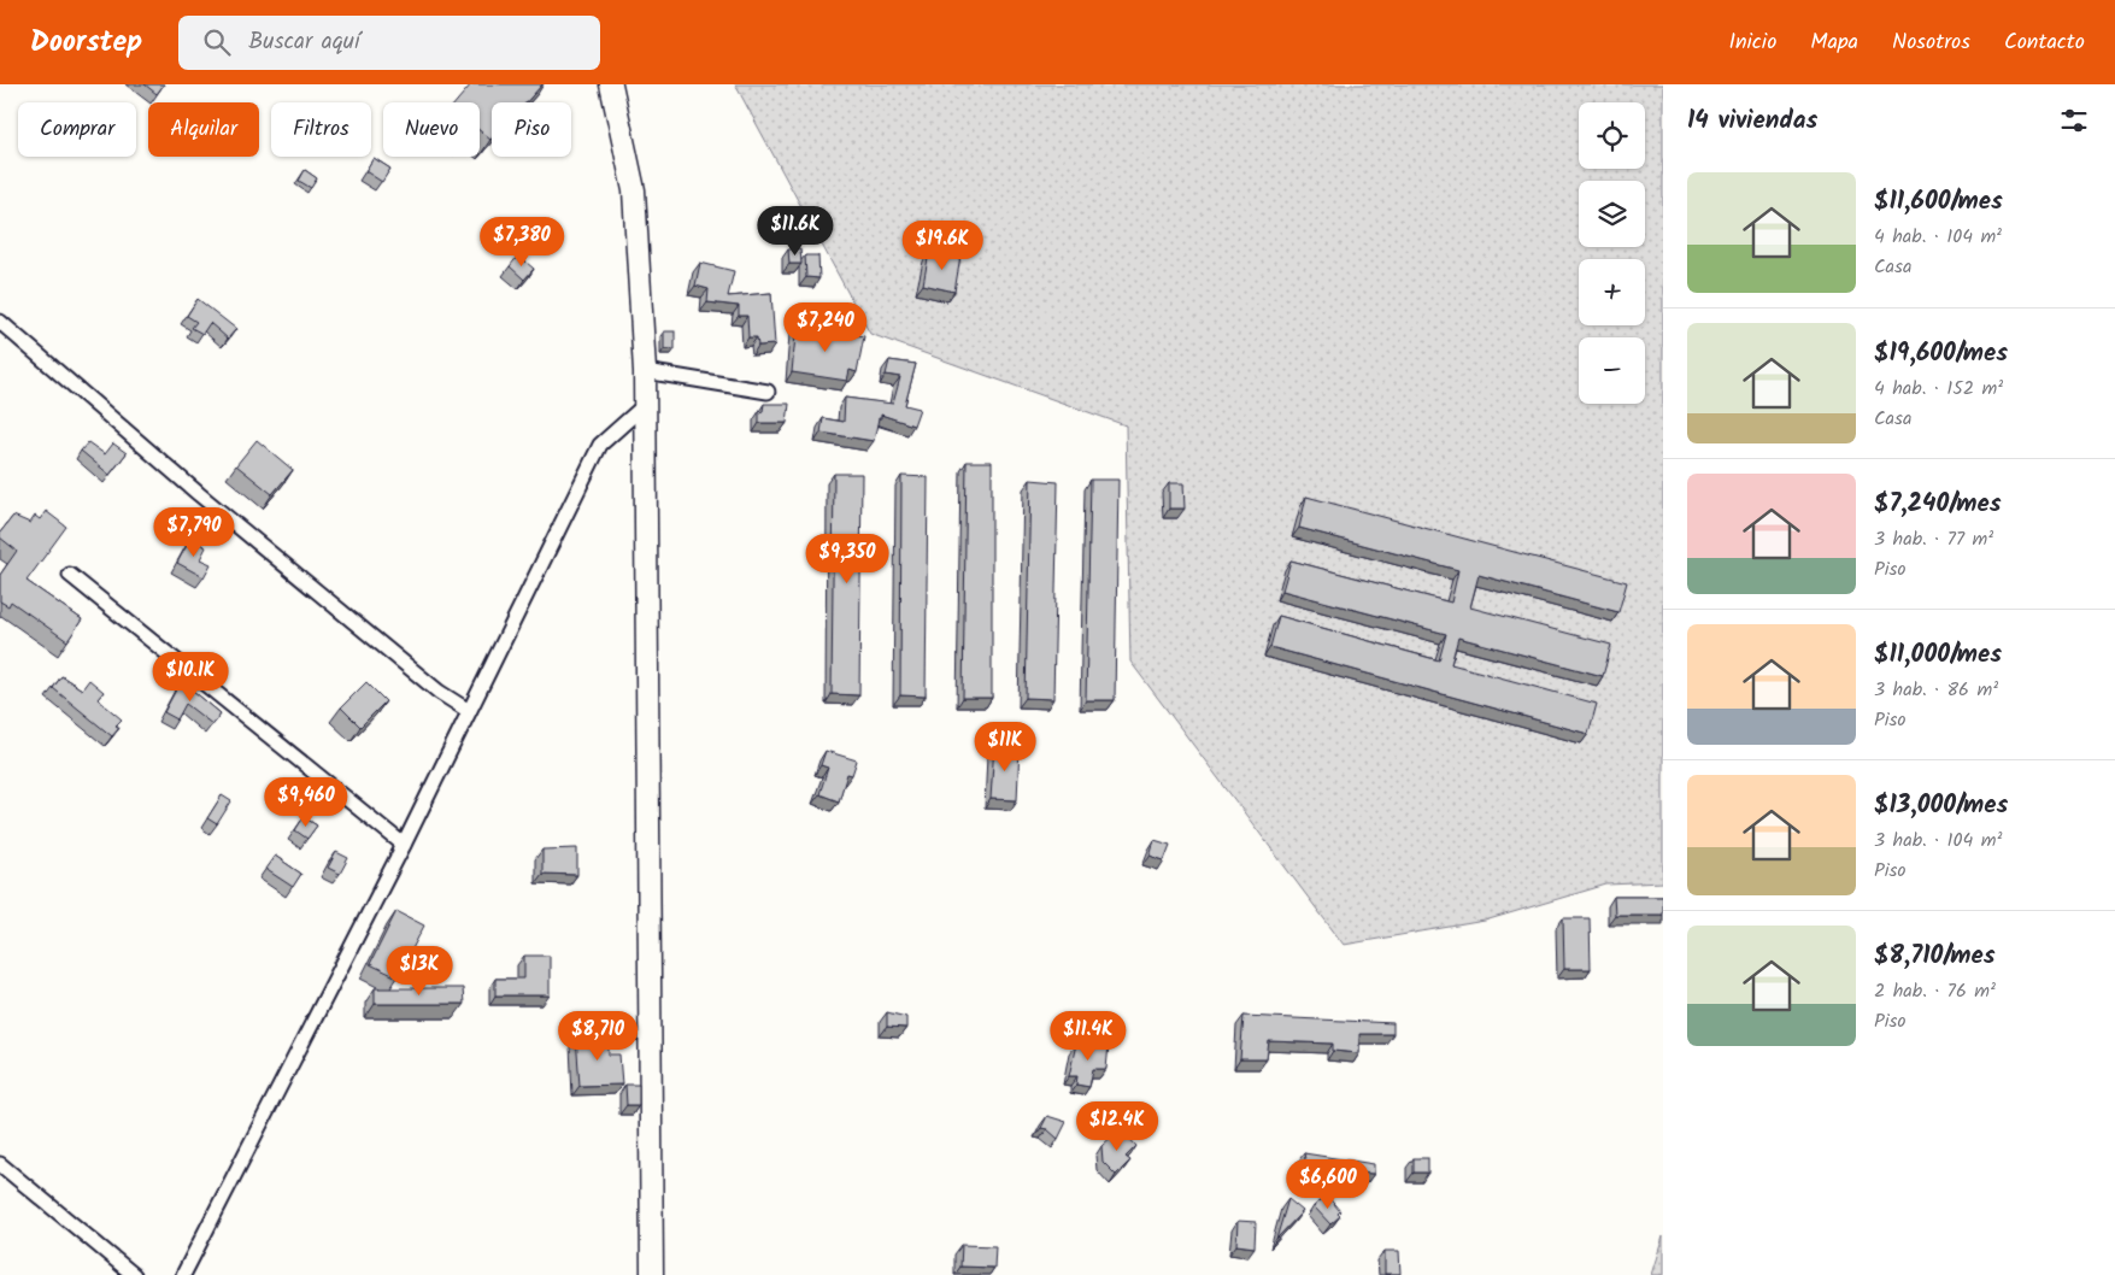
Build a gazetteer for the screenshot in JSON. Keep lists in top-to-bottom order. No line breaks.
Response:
{"page":{"header":"Doorstep","search":"Buscar aquí","nav":["Inicio","Mapa","Nosotros","Contacto"],"heading":"14 viviendas","map_buttons":["+","−"],"chip":["Comprar","Alquilar","Filtros","Nuevo","Piso"],"list":[{"name":"$11,600/mes","note":"4 hab. · 104 m² · Casa"},{"name":"$19,600/mes","note":"4 hab. · 152 m² · Casa"},{"name":"$7,240/mes","note":"3 hab. · 77 m² · Piso"},{"name":"$11,000/mes","note":"3 hab. · 86 m² · Piso"},{"name":"$13,000/mes","note":"3 hab. · 104 m² · Piso"},{"name":"$8,710/mes","note":"2 hab. · 76 m² · Piso"}],"price":["$11.6K","$7,380","$19.6K","$7,240","$7,790","$9,350","$10.1K","$11K","$9,460","$13K","$8,710","$11.4K","$12.4K","$6,600"]}}
